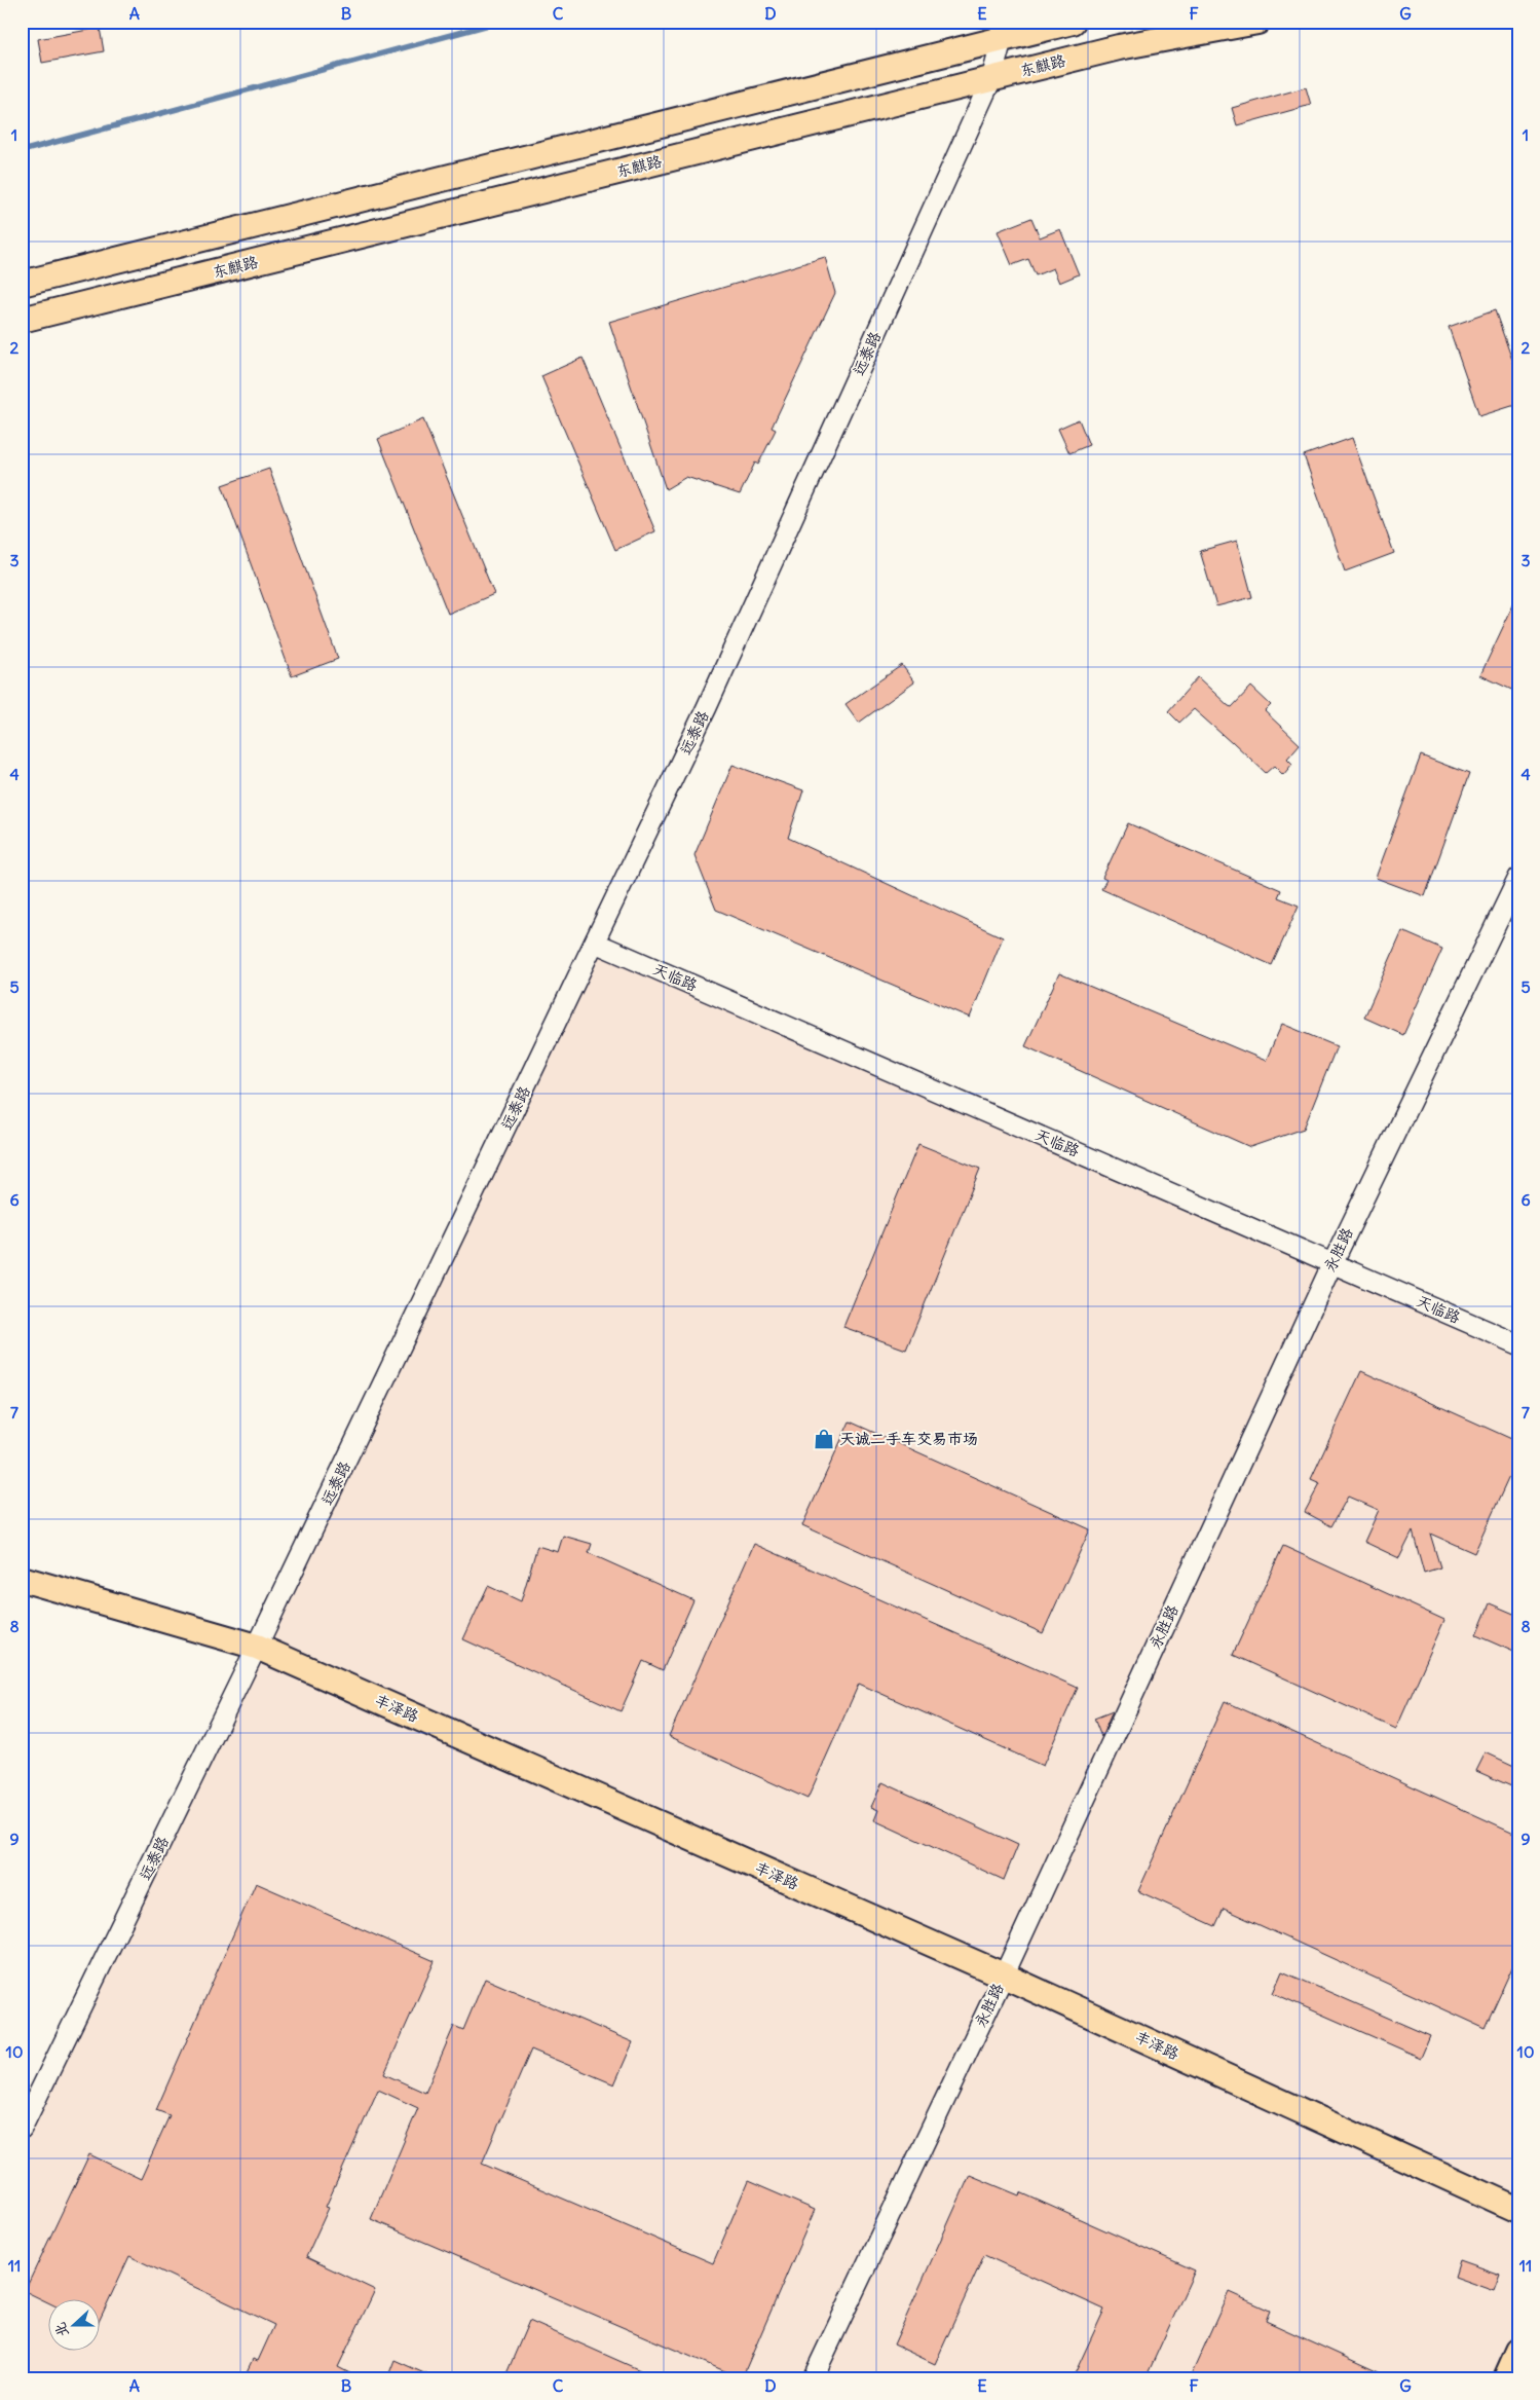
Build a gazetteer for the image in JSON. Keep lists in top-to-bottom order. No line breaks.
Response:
{"streets":{"main road":["东麒路","丰泽路"],"street":["远泰路","天临路","永胜路"]},"crossings":[["东麒路","远泰路"],["远泰路","天临路"],["远泰路","丰泽路"],["天临路","永胜路"],["永胜路","丰泽路"]],"places":{"shop":["天诚二手车交易市场"]},"north":"left","grid":{"columns":["A","B","C","D","E","F","G"],"rows":["1","2","3","4","5","6","7","8","9","10","11"]}}
